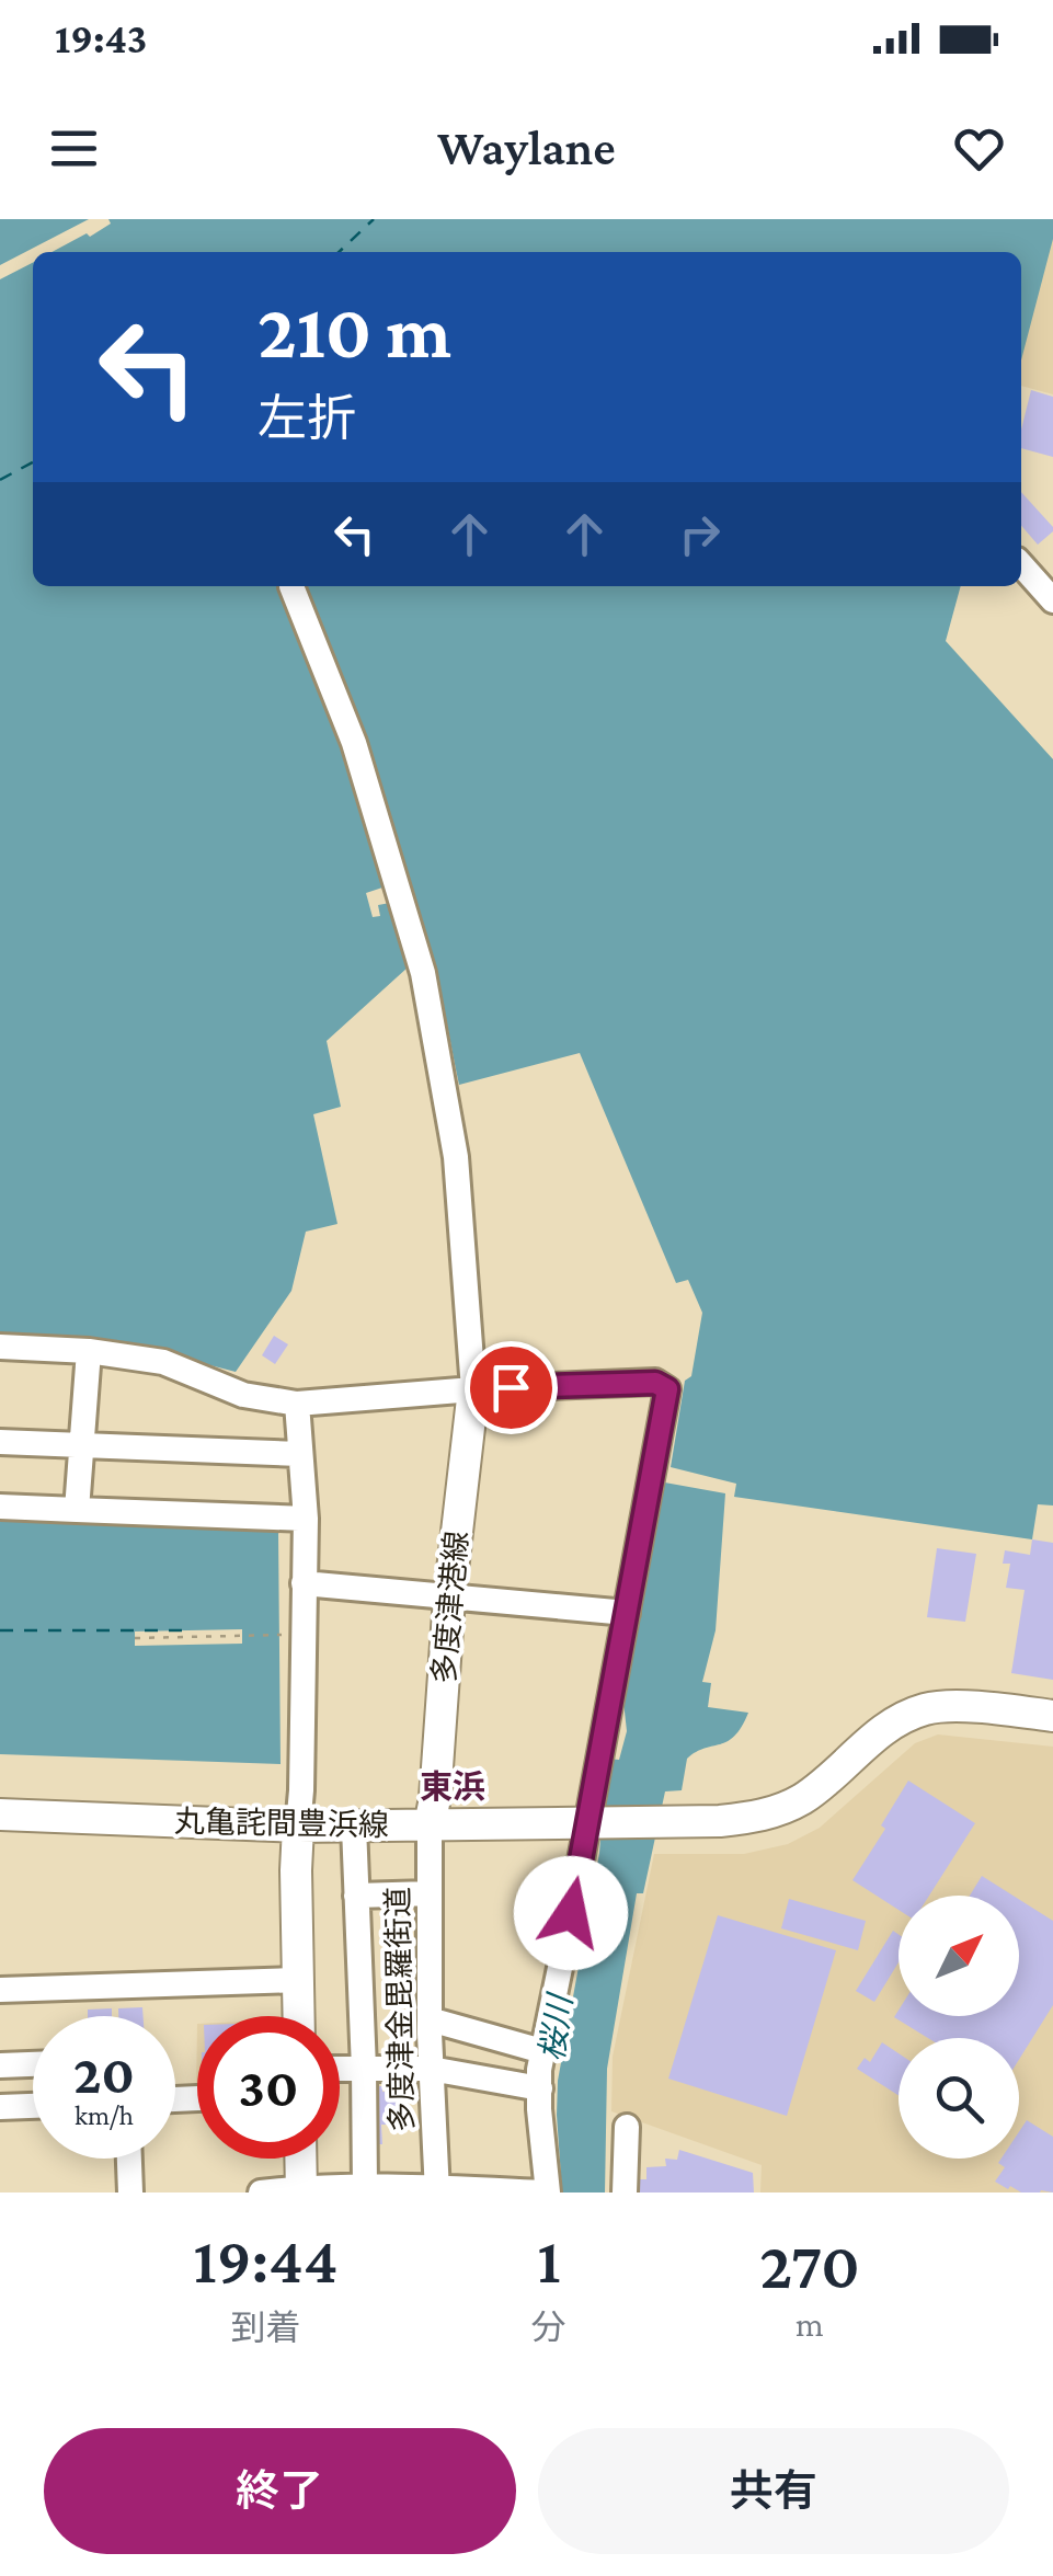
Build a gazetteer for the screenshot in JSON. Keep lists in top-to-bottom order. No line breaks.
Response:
{"streets":{"main road":["多度津港線","丸亀詫間豊浜線"],"street":["多度津金毘羅街道"]},"crossings":[["多度津港線","丸亀詫間豊浜線"],["多度津港線","多度津金毘羅街道"],["丸亀詫間豊浜線","多度津金毘羅街道"]],"districts":["東浜"],"water":["桜川"],"north":"top right","page":{"status":"19:43","header":"Waylane","turn":["210 m","左折"],"speed":"20 km/h","limit":"30","eta":["19:44","到着","1","分","270","m"],"buttons":["終了","共有"]}}
